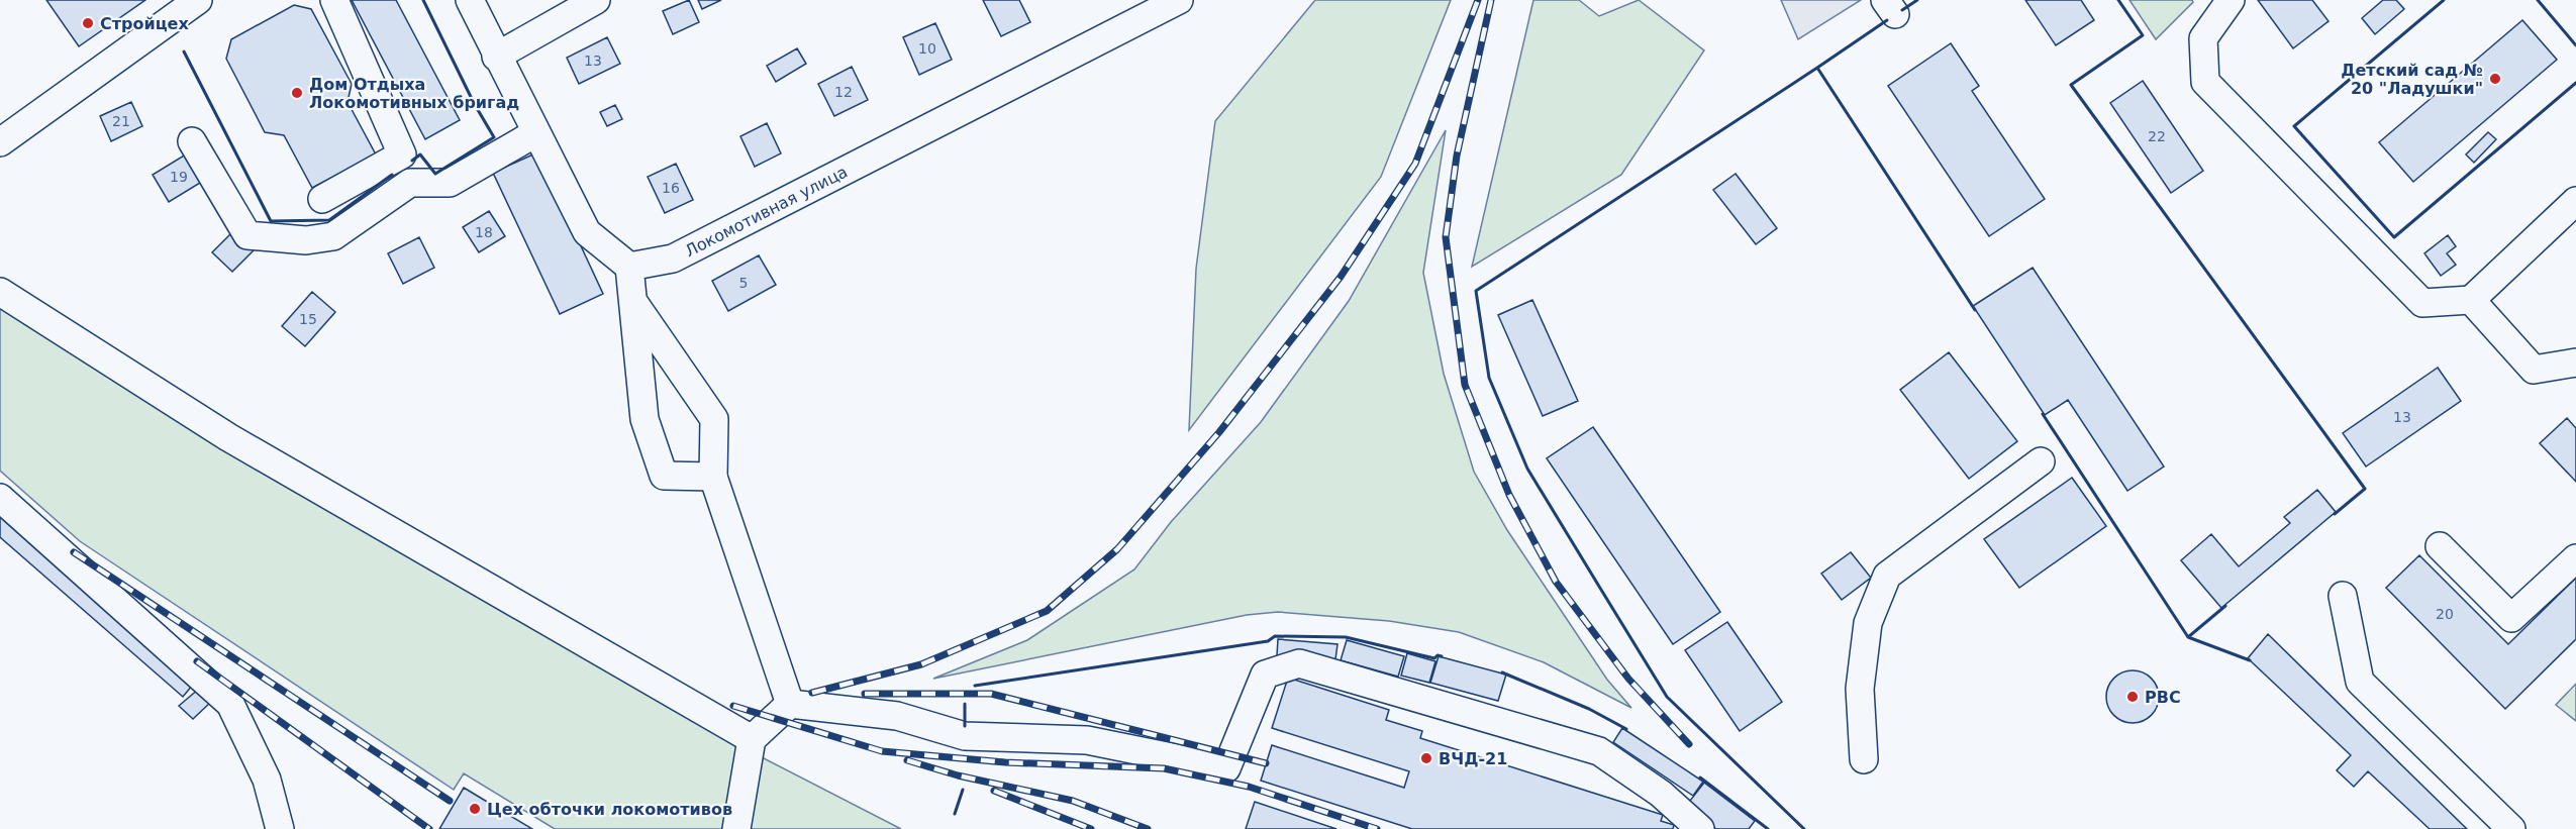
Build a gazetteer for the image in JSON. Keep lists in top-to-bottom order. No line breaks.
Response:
{"streets":{"street":["Локомотивная улица"]},"places":["Стройцех","Детский сад № 20 \"Ладушки\"","Дом Отдыха Локомотивных бригад","РВС","ВЧД-21","Цех обточки локомотивов"],"house_numbers":["10","13","12","21","22","19","16","18","5","15","13","20"]}
